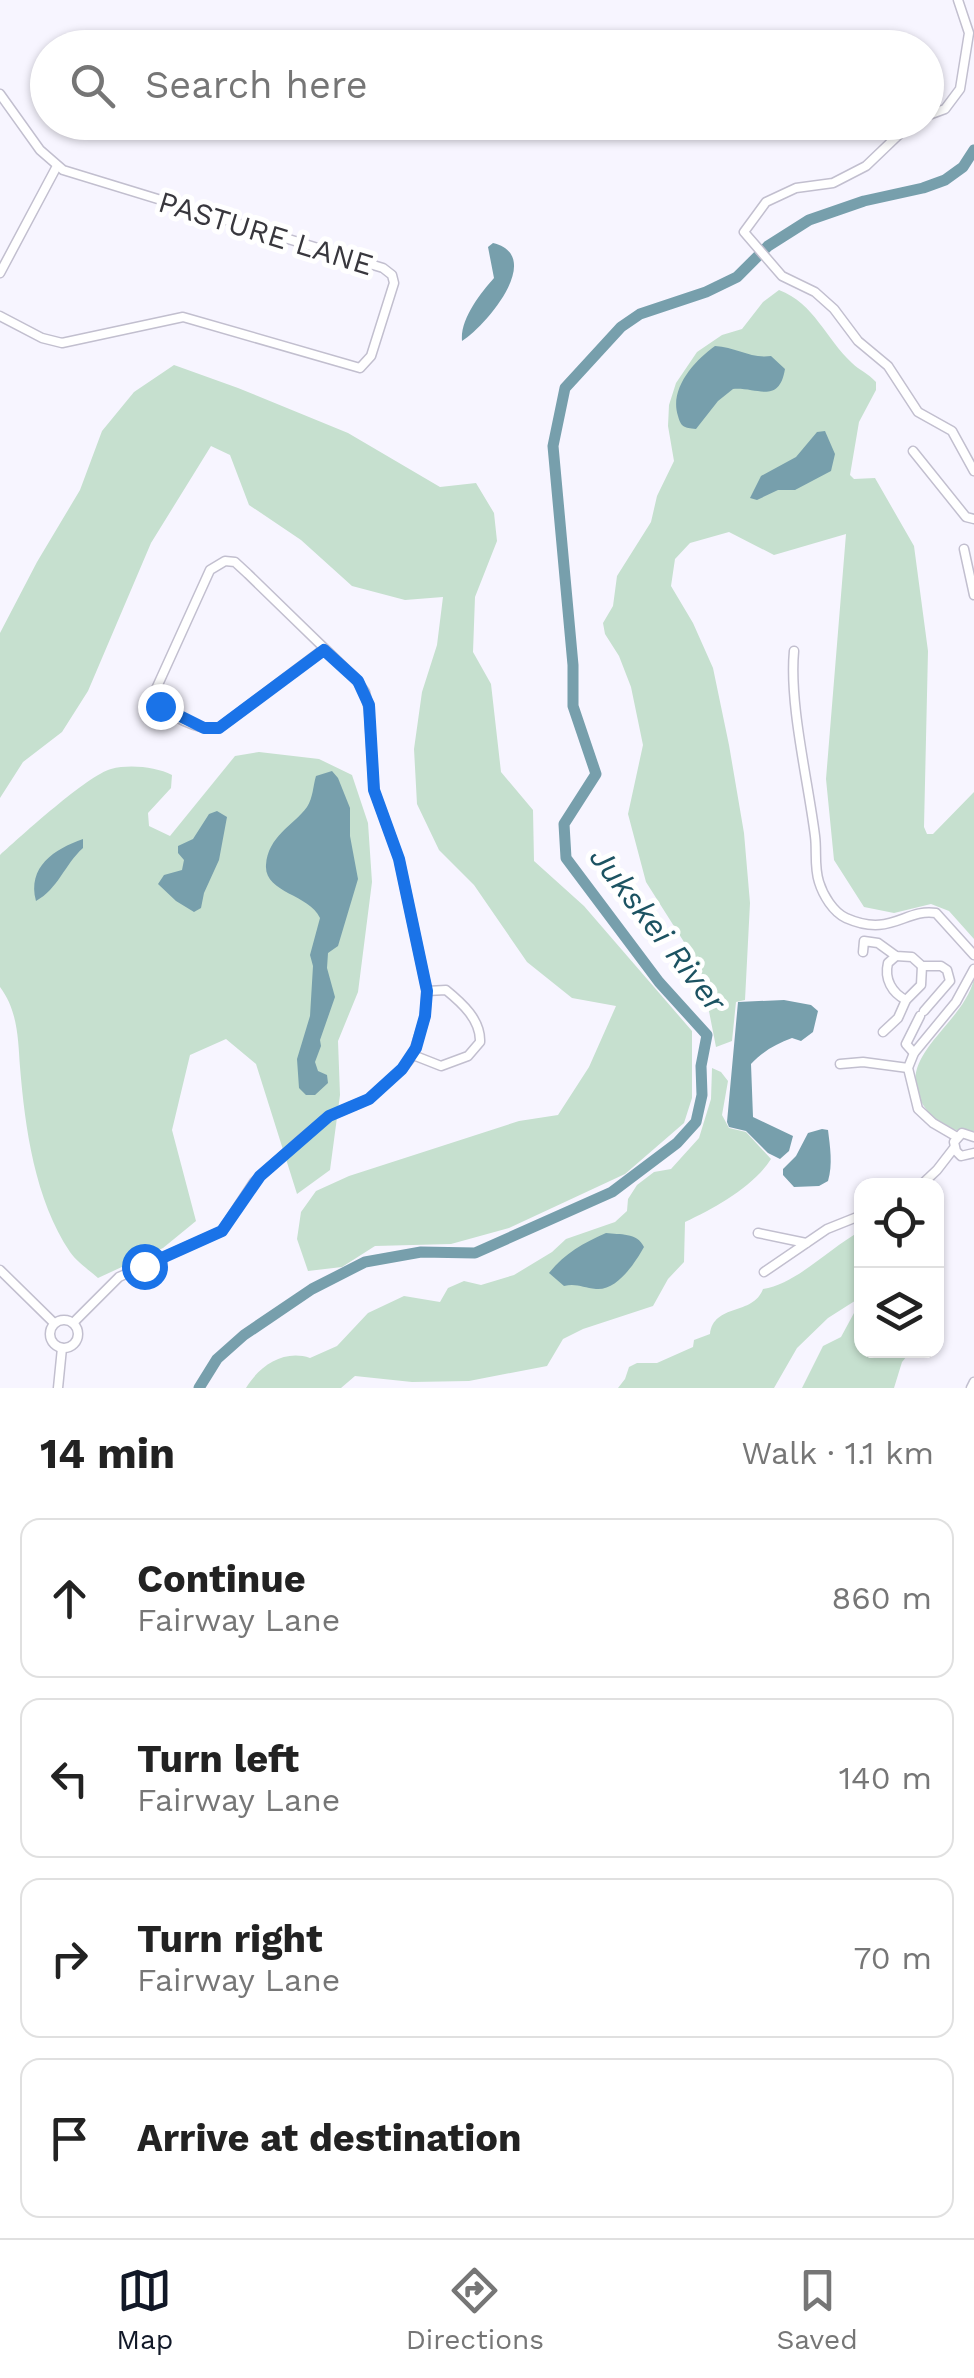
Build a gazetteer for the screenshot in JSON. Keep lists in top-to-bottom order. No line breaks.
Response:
{"streets":{"street":["PASTURE LANE"]},"water":["Jukskei River"],"page":{"search":"Search here","heading":["14 min","Walk · 1.1 km"],"list":[["Continue","Fairway Lane","860 m"],["Turn left","Fairway Lane","140 m"],["Turn right","Fairway Lane","70 m"],"Arrive at destination"],"nav":["Map","Directions","Saved"]}}
